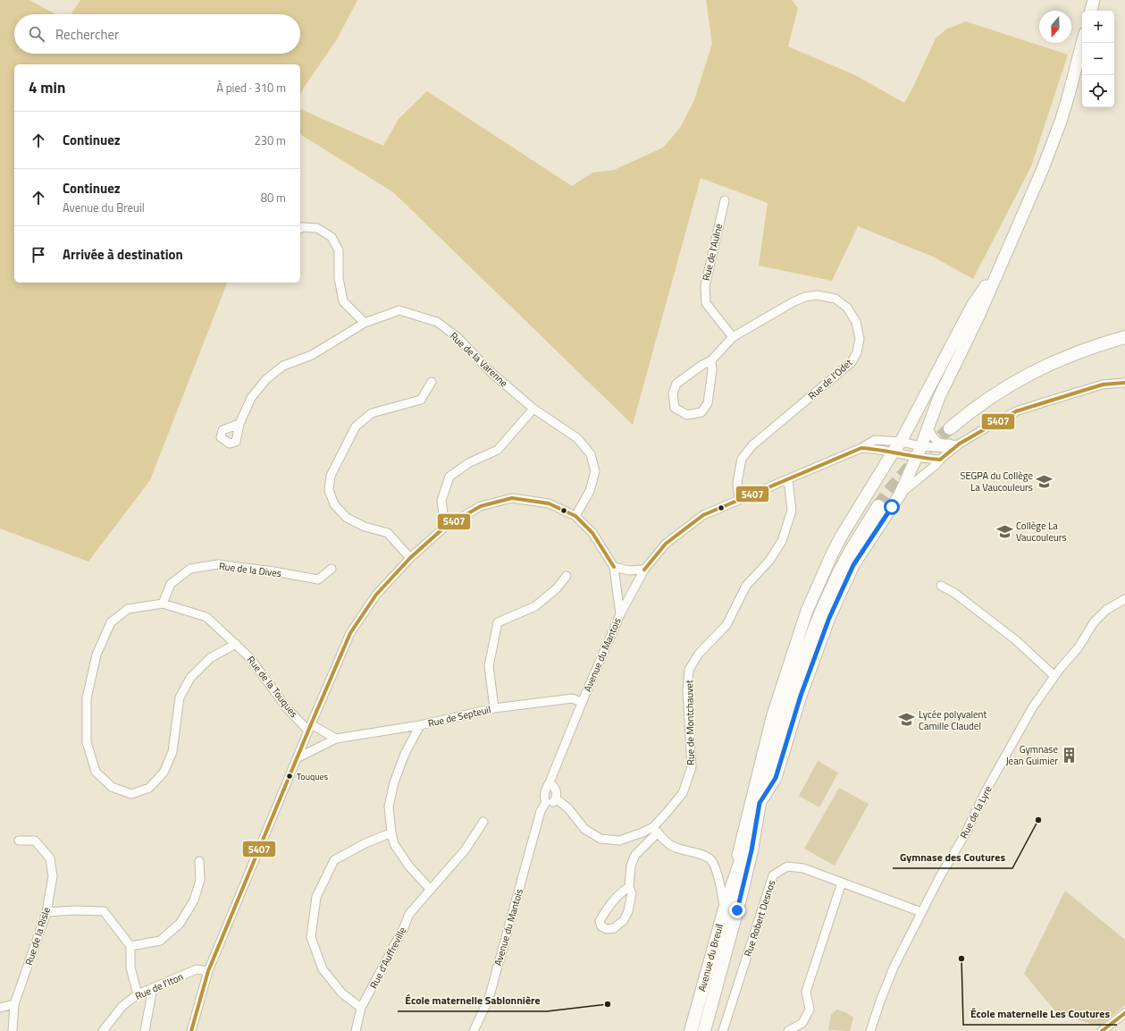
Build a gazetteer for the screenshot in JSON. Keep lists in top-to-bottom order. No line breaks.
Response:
{"streets":{"main road":["Avenue du Breuil"],"street":["Rue de l'Aulne","Rue de la Varenne","Rue de l'Odet","Rue de la Dives","Avenue du Mantois","Rue de la Touques","Rue de Septeuil","Rue de Montchauvet","Rue de la Lyre","Rue Robert Desnos","Rue de la Risle","Rue d'Auffreville","Rue de l'Iton"]},"crossings":[["Rue de l'Aulne","Rue de l'Odet"],["Rue de la Varenne","Avenue du Mantois"],["Rue de la Dives","Rue de la Touques"],["Avenue du Mantois","Rue de la Touques"],["Avenue du Mantois","Rue de Septeuil"],["Avenue du Mantois","Rue de l'Iton"],["Rue de la Lyre","Rue Robert Desnos"]],"places":{"school or university":["SEGPA du Collège La Vaucouleurs","Collège La Vaucouleurs","Lycée polyvalent Camille Claudel"],"building":["Gymnase Jean Guimier"],"other":["Touques","Gymnase des Coutures","École maternelle Les Coutures","École maternelle Sablonnière"]},"lines":["transit line 5407"],"north":"bottom","page":{"map_buttons":["+","−"],"search":"Rechercher","heading":["4 min","À pied · 310 m"],"list":[["Continuez","230 m"],["Continuez","Avenue du Breuil","80 m"],"Arrivée à destination"]}}
